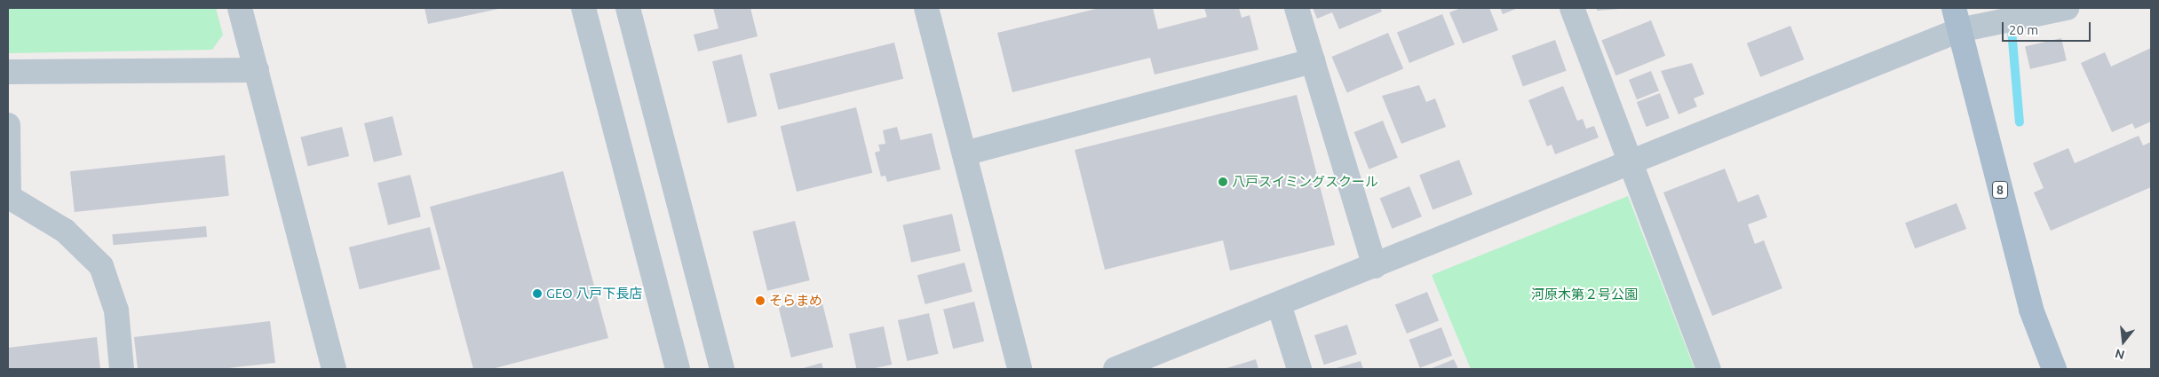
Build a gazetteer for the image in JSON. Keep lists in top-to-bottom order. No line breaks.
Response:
{"streets":{"main road":["8"]},"parks":["河原木第２号公園"],"places":["八戸スイミングスクール","GEO 八戸下長店","そらまめ"],"scale_bar":"20 m","north":"bottom"}
